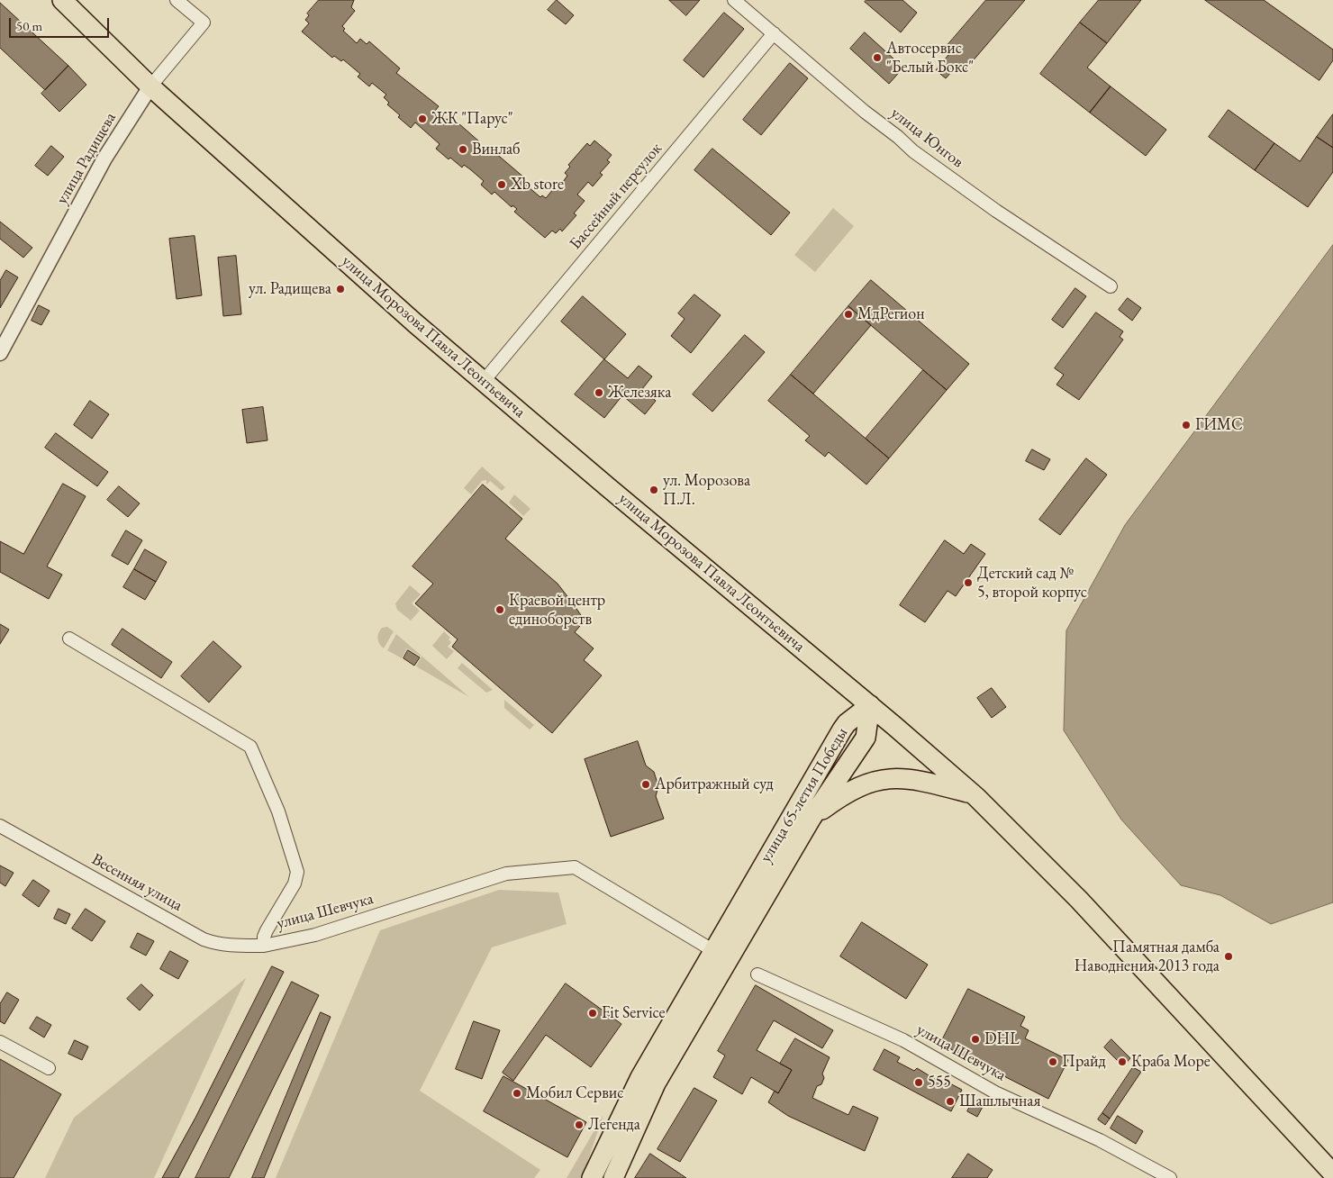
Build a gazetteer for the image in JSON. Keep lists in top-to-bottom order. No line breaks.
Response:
{"streets":{"main road":["улица Морозова Павла Леонтьевича","улица 65-летия Победы"],"street":["улица Юнгов","улица Радищева","Бассейный переулок","Весенняя улица","улица Шевчука"]},"crossings":[["улица Юнгов","Бассейный переулок"],["улица Радищева","улица Морозова Павла Леонтьевича"],["Бассейный переулок","улица Морозова Павла Леонтьевича"],["улица Морозова Павла Леонтьевича","улица 65-летия Победы"],["улица 65-летия Победы","улица Шевчука"],["Весенняя улица","улица Шевчука"]],"places":["Автосервис \"Белый Бокс\"","ЖК \"Парус\"","Винлаб","Xb store","ул. Радищева","МдРегион","Железяка","ГИМС","ул. Морозова П.Л.","Детский сад № 5, второй корпус","Краевой центр единоборств","Арбитражный суд","Памятная дамба Наводнения 2013 года","Fit Service","DHL","Прайд","Краба Море","555","Мобил Сервис","Шашлычная","Легенда"],"scale_bar":"50 m"}
